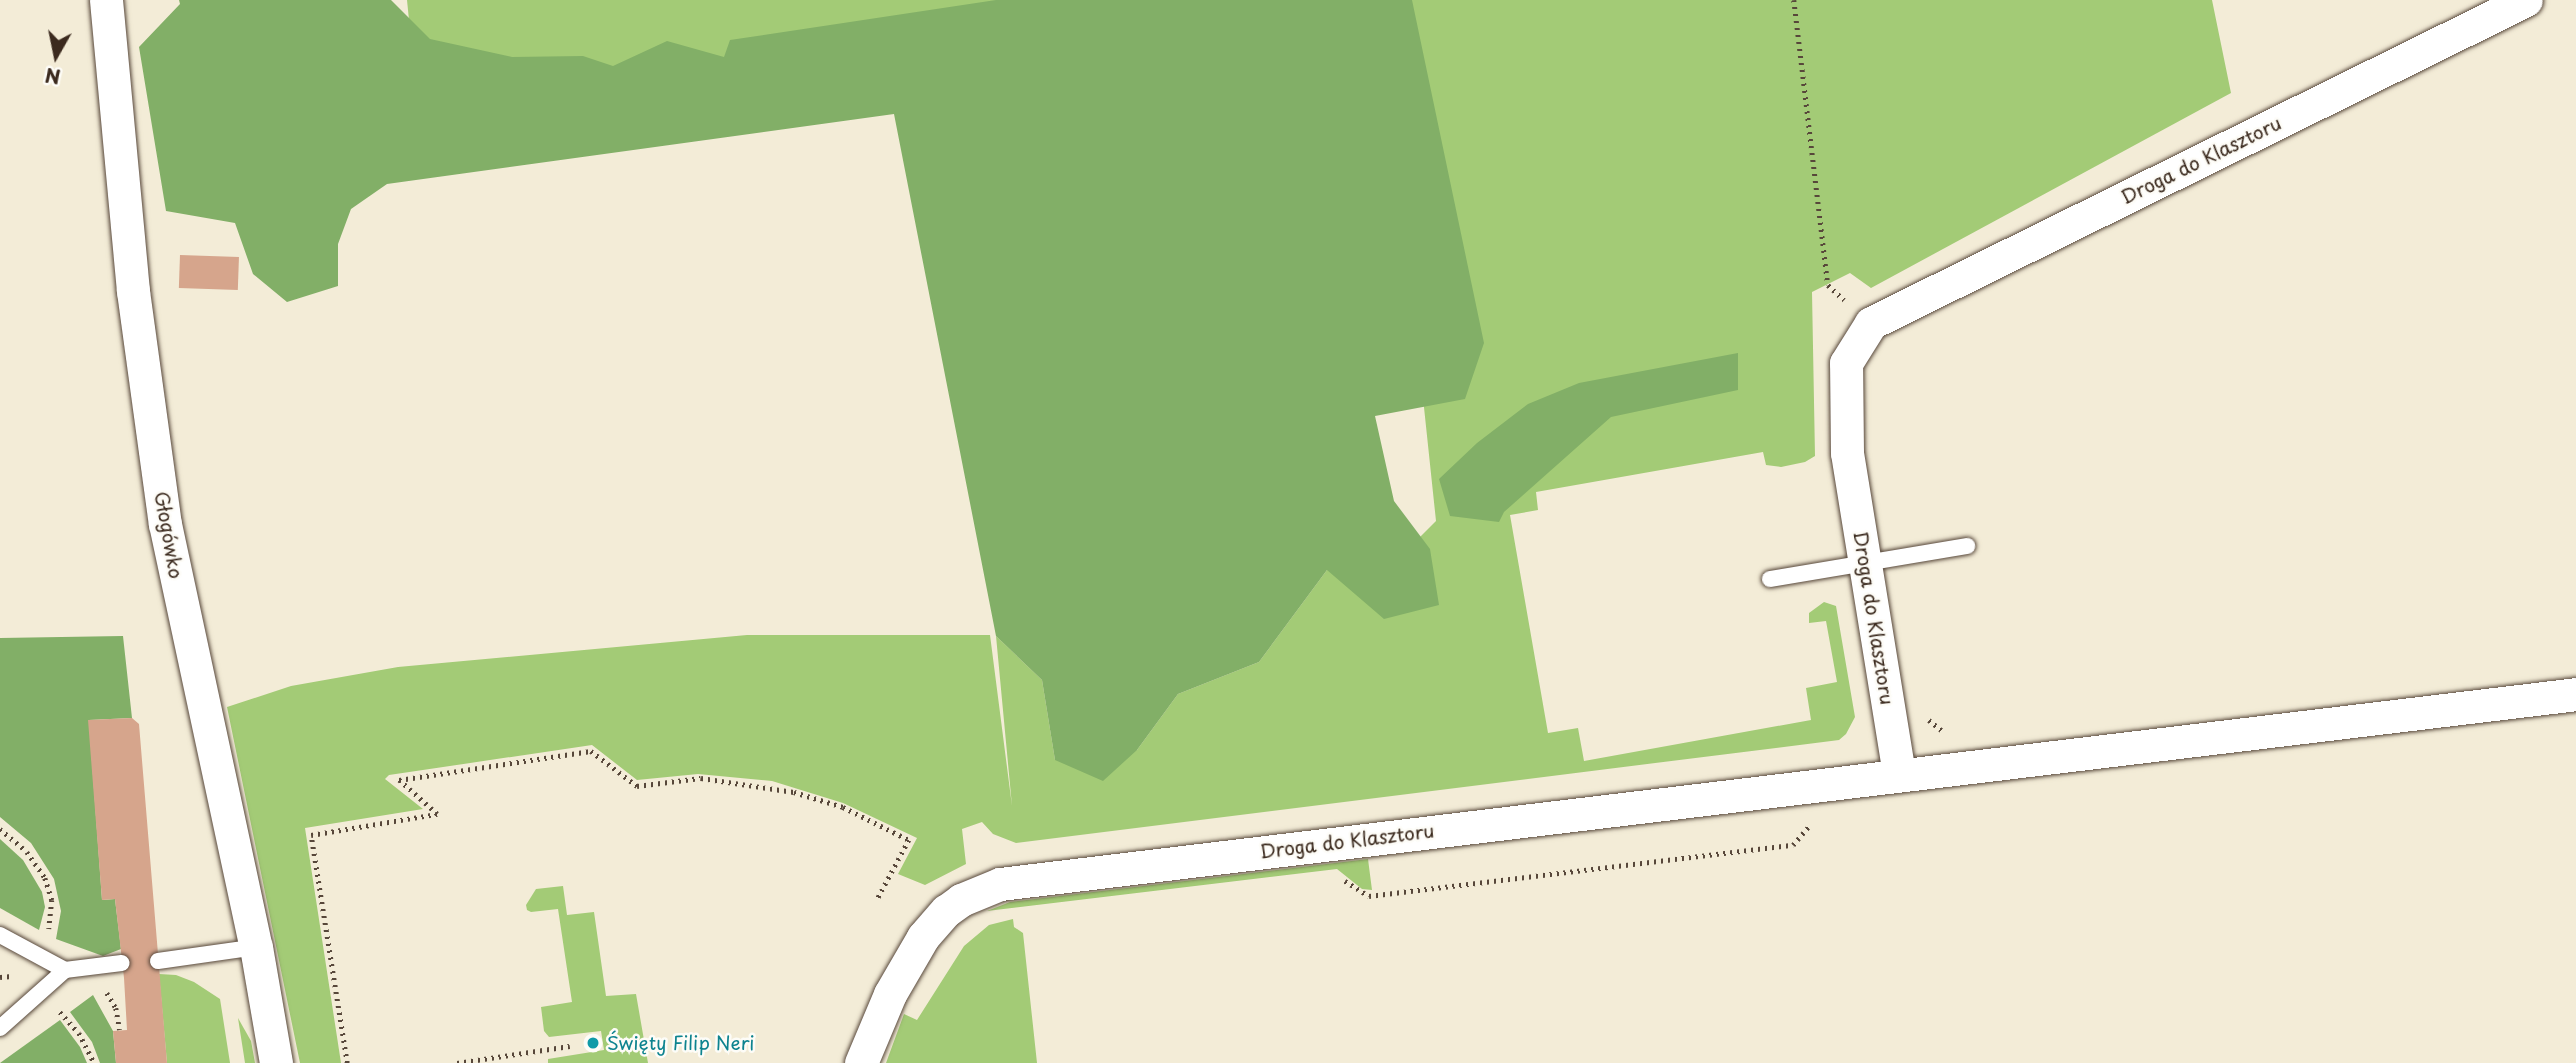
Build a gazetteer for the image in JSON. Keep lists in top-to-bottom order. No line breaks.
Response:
{"streets":{"street":["Droga do Klasztoru","Głogówko"]},"places":["Święty Filip Neri"],"north":"bottom"}
